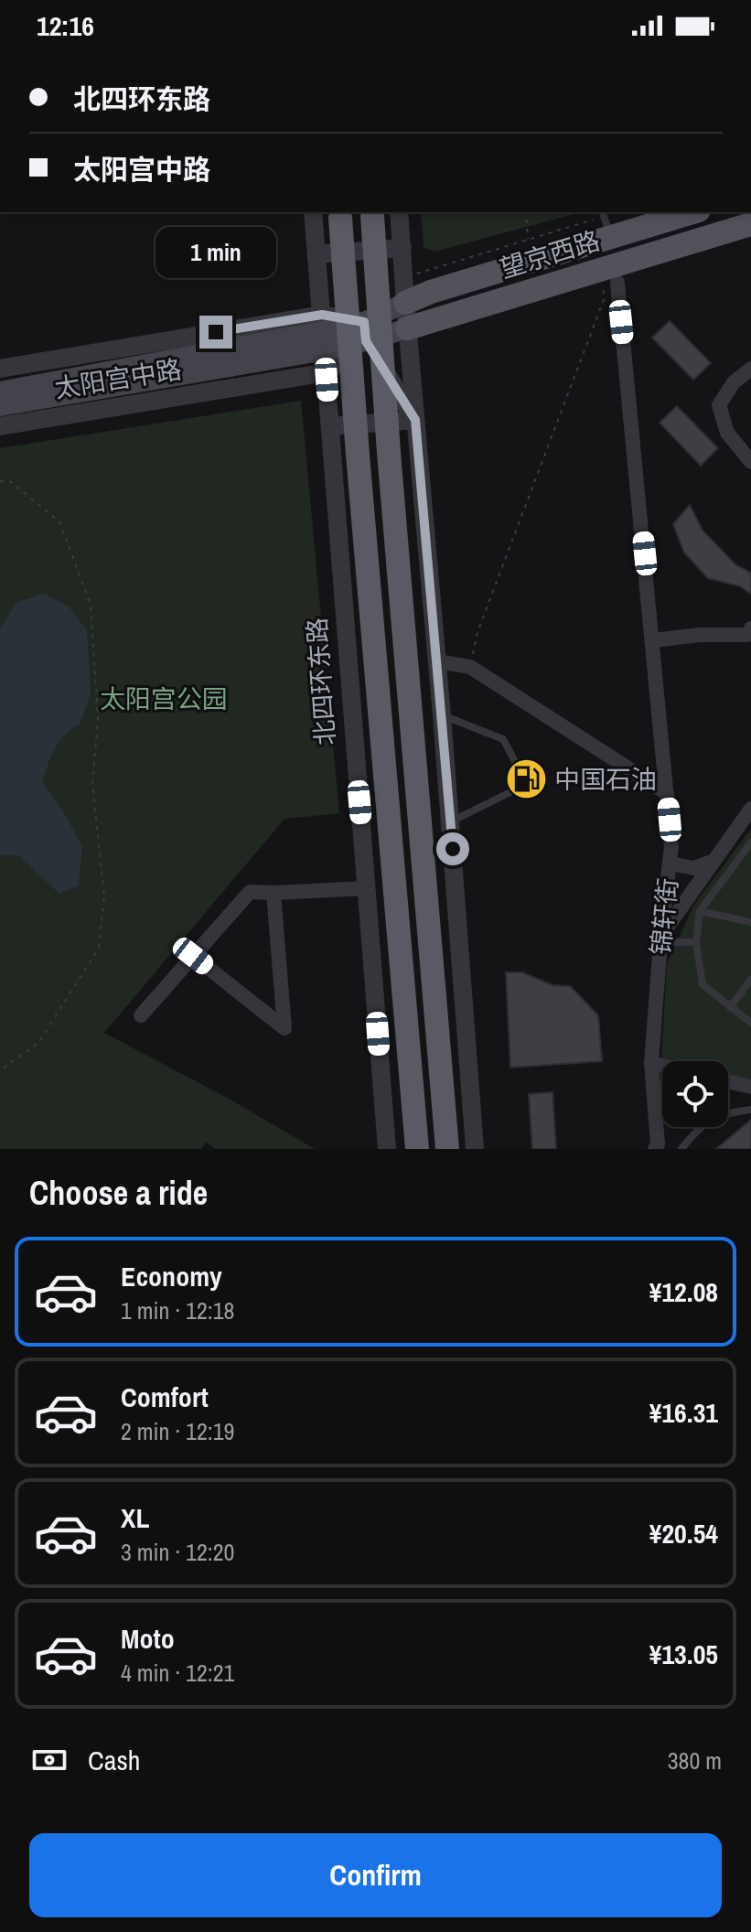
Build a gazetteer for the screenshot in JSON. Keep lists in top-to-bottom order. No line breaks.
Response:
{"streets":{"main road":["望京西路","太阳宫中路"],"street":["北四环东路","锦轩街"]},"crossings":[["太阳宫中路","北四环东路"]],"parks":["太阳宫公园"],"places":{"fuel station":["中国石油"]},"page":{"status":"12:16","banner":["北四环东路","太阳宫中路"],"bubble":"1 min","heading":"Choose a ride","list":[{"name":"Economy","note":"1 min · 12:18","value":"¥12.08"},{"name":"Comfort","note":"2 min · 12:19","value":"¥16.31"},{"name":"XL","note":"3 min · 12:20","value":"¥20.54"},{"name":"Moto","note":"4 min · 12:21","value":"¥13.05"}],"pay":["Cash","380 m"],"buttons":"Confirm"}}
